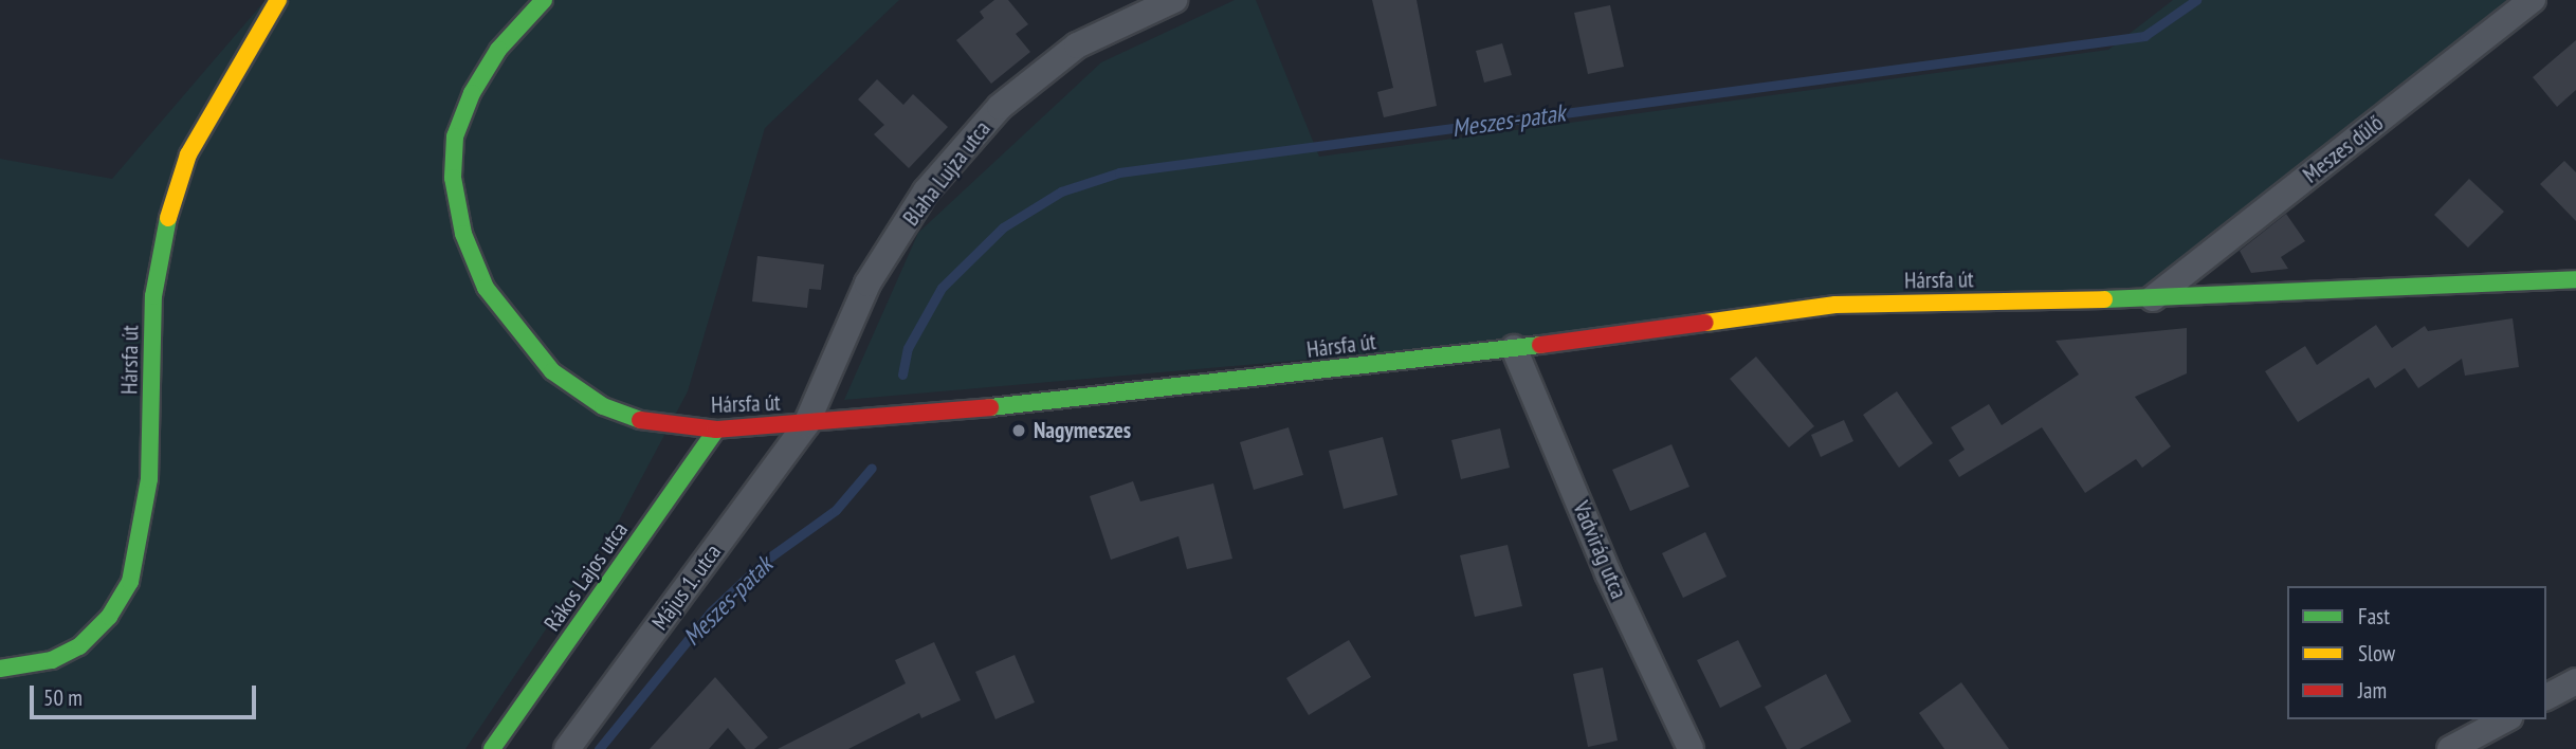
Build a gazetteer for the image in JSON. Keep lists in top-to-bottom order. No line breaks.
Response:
{"streets":{"street":["Meszes dűlő","Blaha Lujza utca","Hársfa út","Vadvirág utca","Rákos Lajos utca","Május 1. utca"]},"crossings":[["Meszes dűlő","Hársfa út"],["Blaha Lujza utca","Hársfa út"],["Blaha Lujza utca","Május 1. utca"],["Hársfa út","Vadvirág utca"],["Hársfa út","Rákos Lajos utca"],["Hársfa út","Május 1. utca"]],"water":["Meszes-patak"],"places":["Nagymeszes"],"legend":["Fast","Slow","Jam"],"scale_bar":"50 m"}
